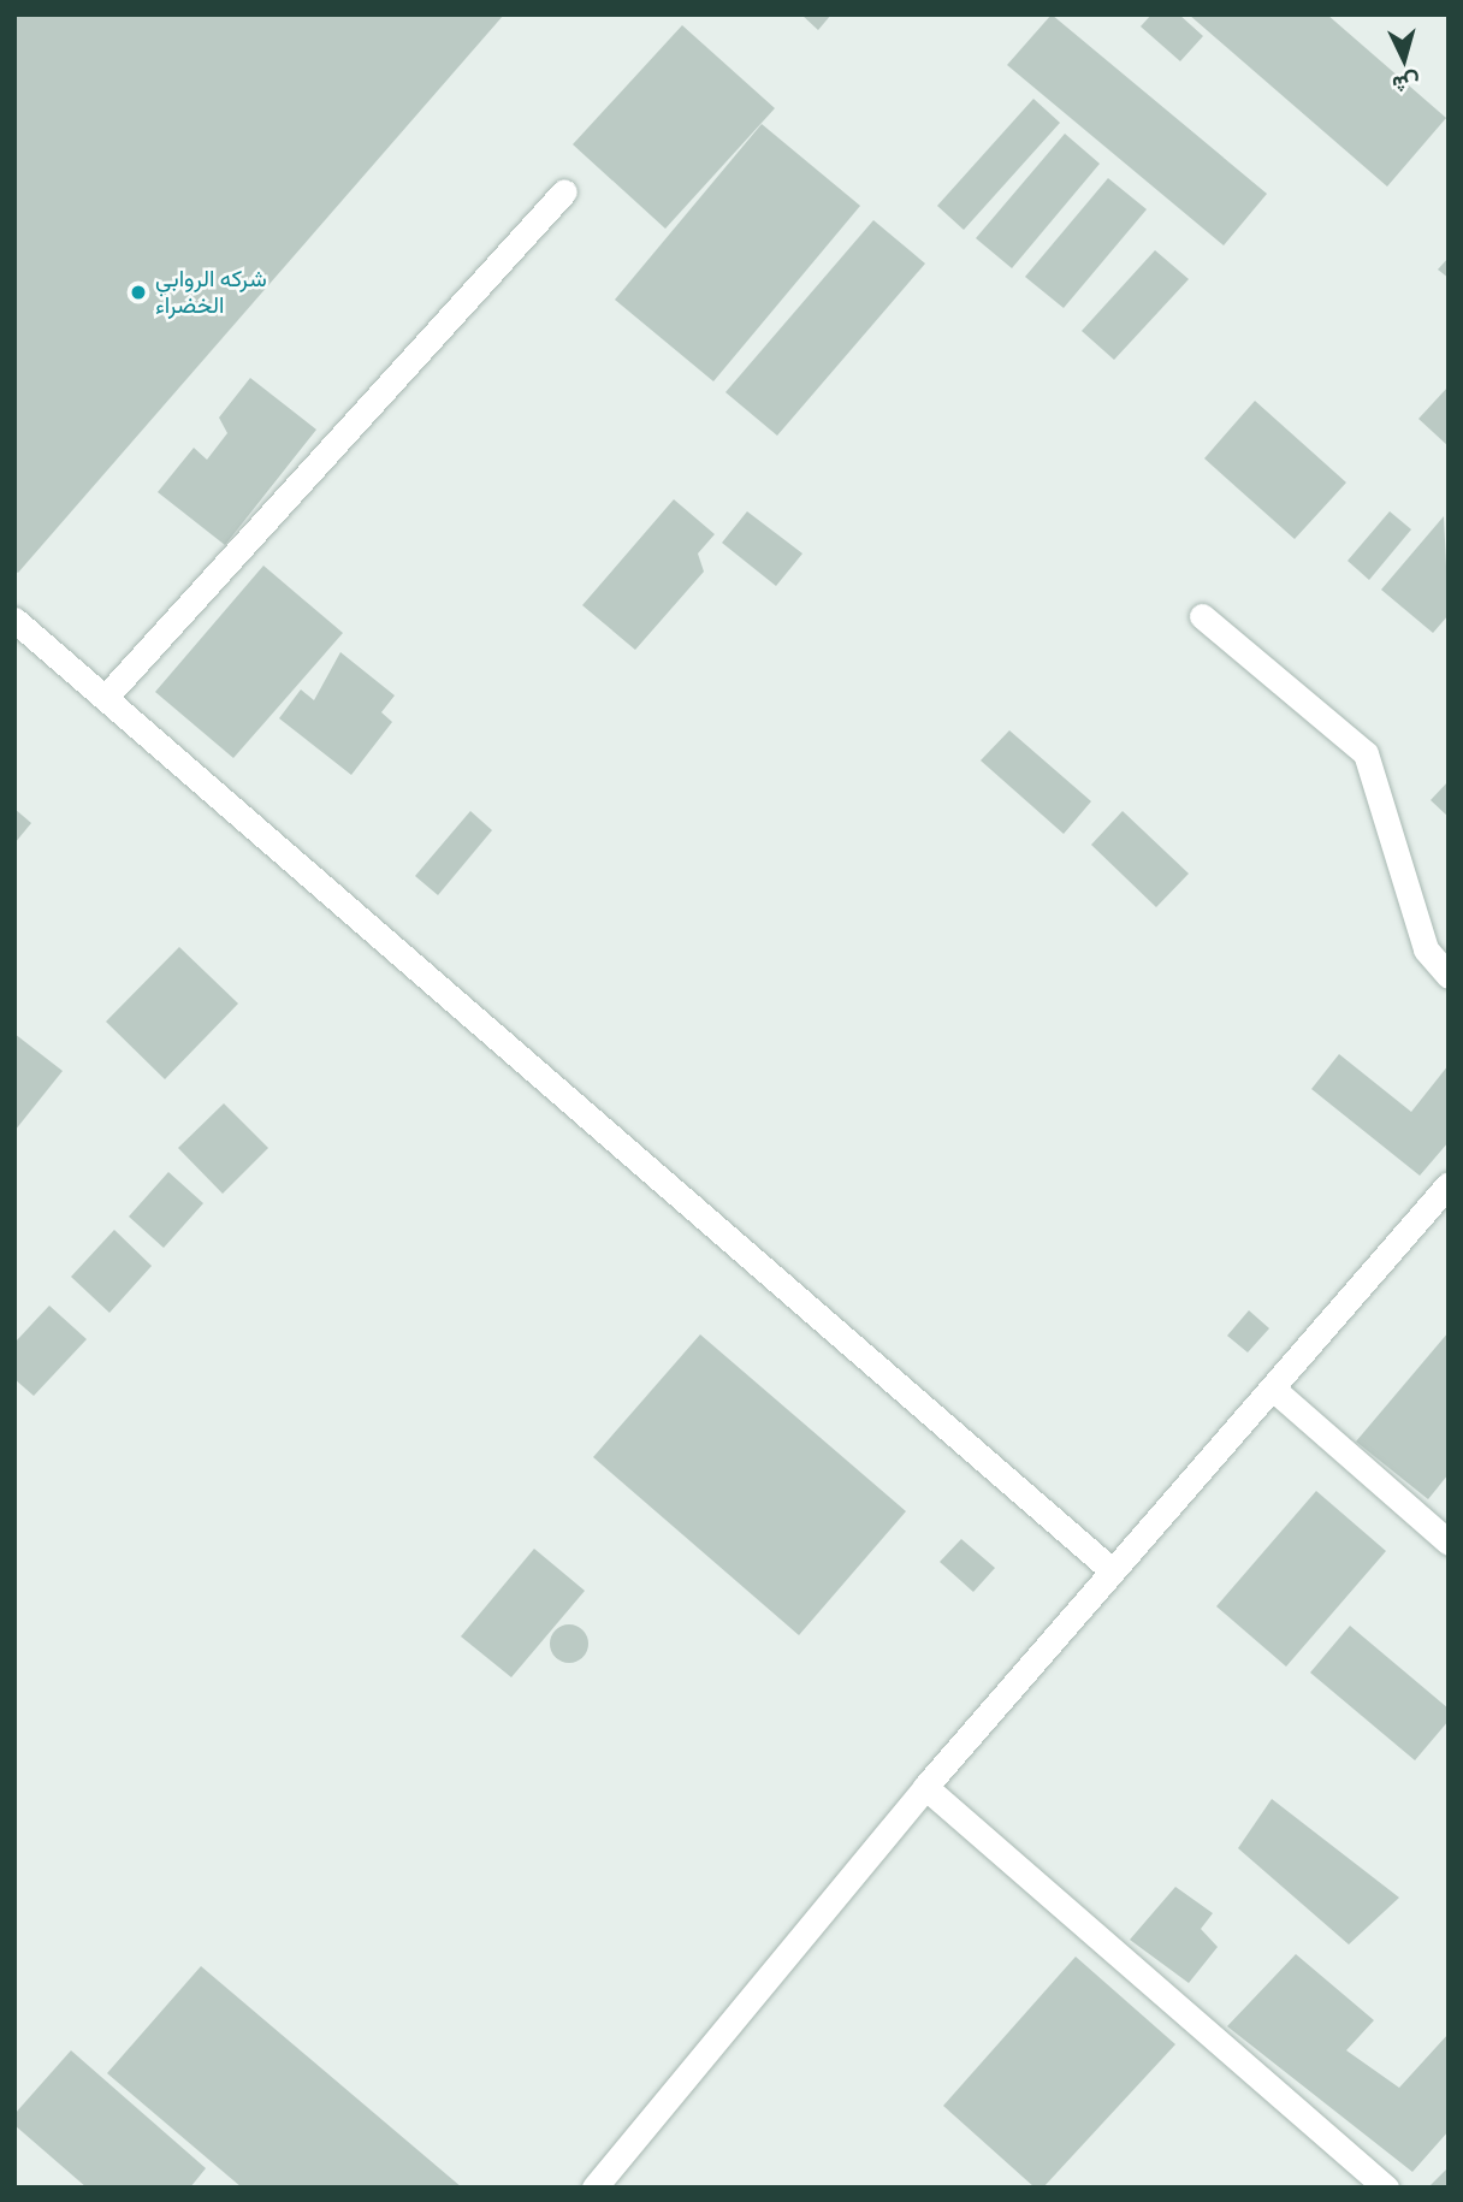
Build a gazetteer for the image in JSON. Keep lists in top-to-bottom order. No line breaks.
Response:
{"places":["شركه الروابي الخضراء"],"north":"bottom"}
